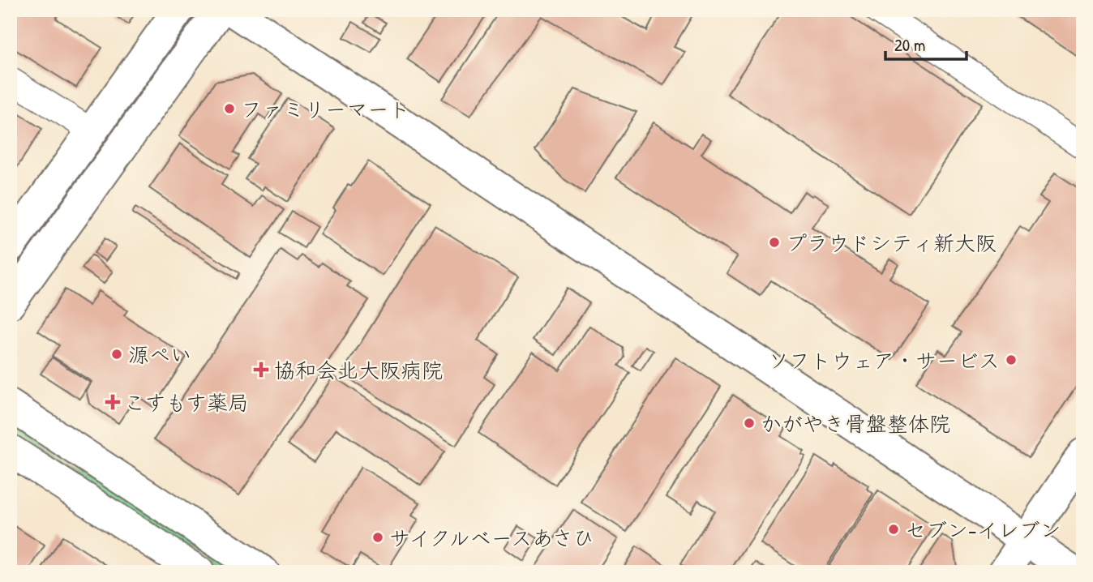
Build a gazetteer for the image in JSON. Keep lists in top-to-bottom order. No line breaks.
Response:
{"places":{"other":["ファミリーマート","プラウドシティ新大阪","源ぺい","ソフトウェア・サービス","かがやき骨盤整体院","セブン-イレブン","サイクルベースあさひ"],"health":["協和会北大阪病院","こすもす薬局"]},"scale_bar":"20 m"}
